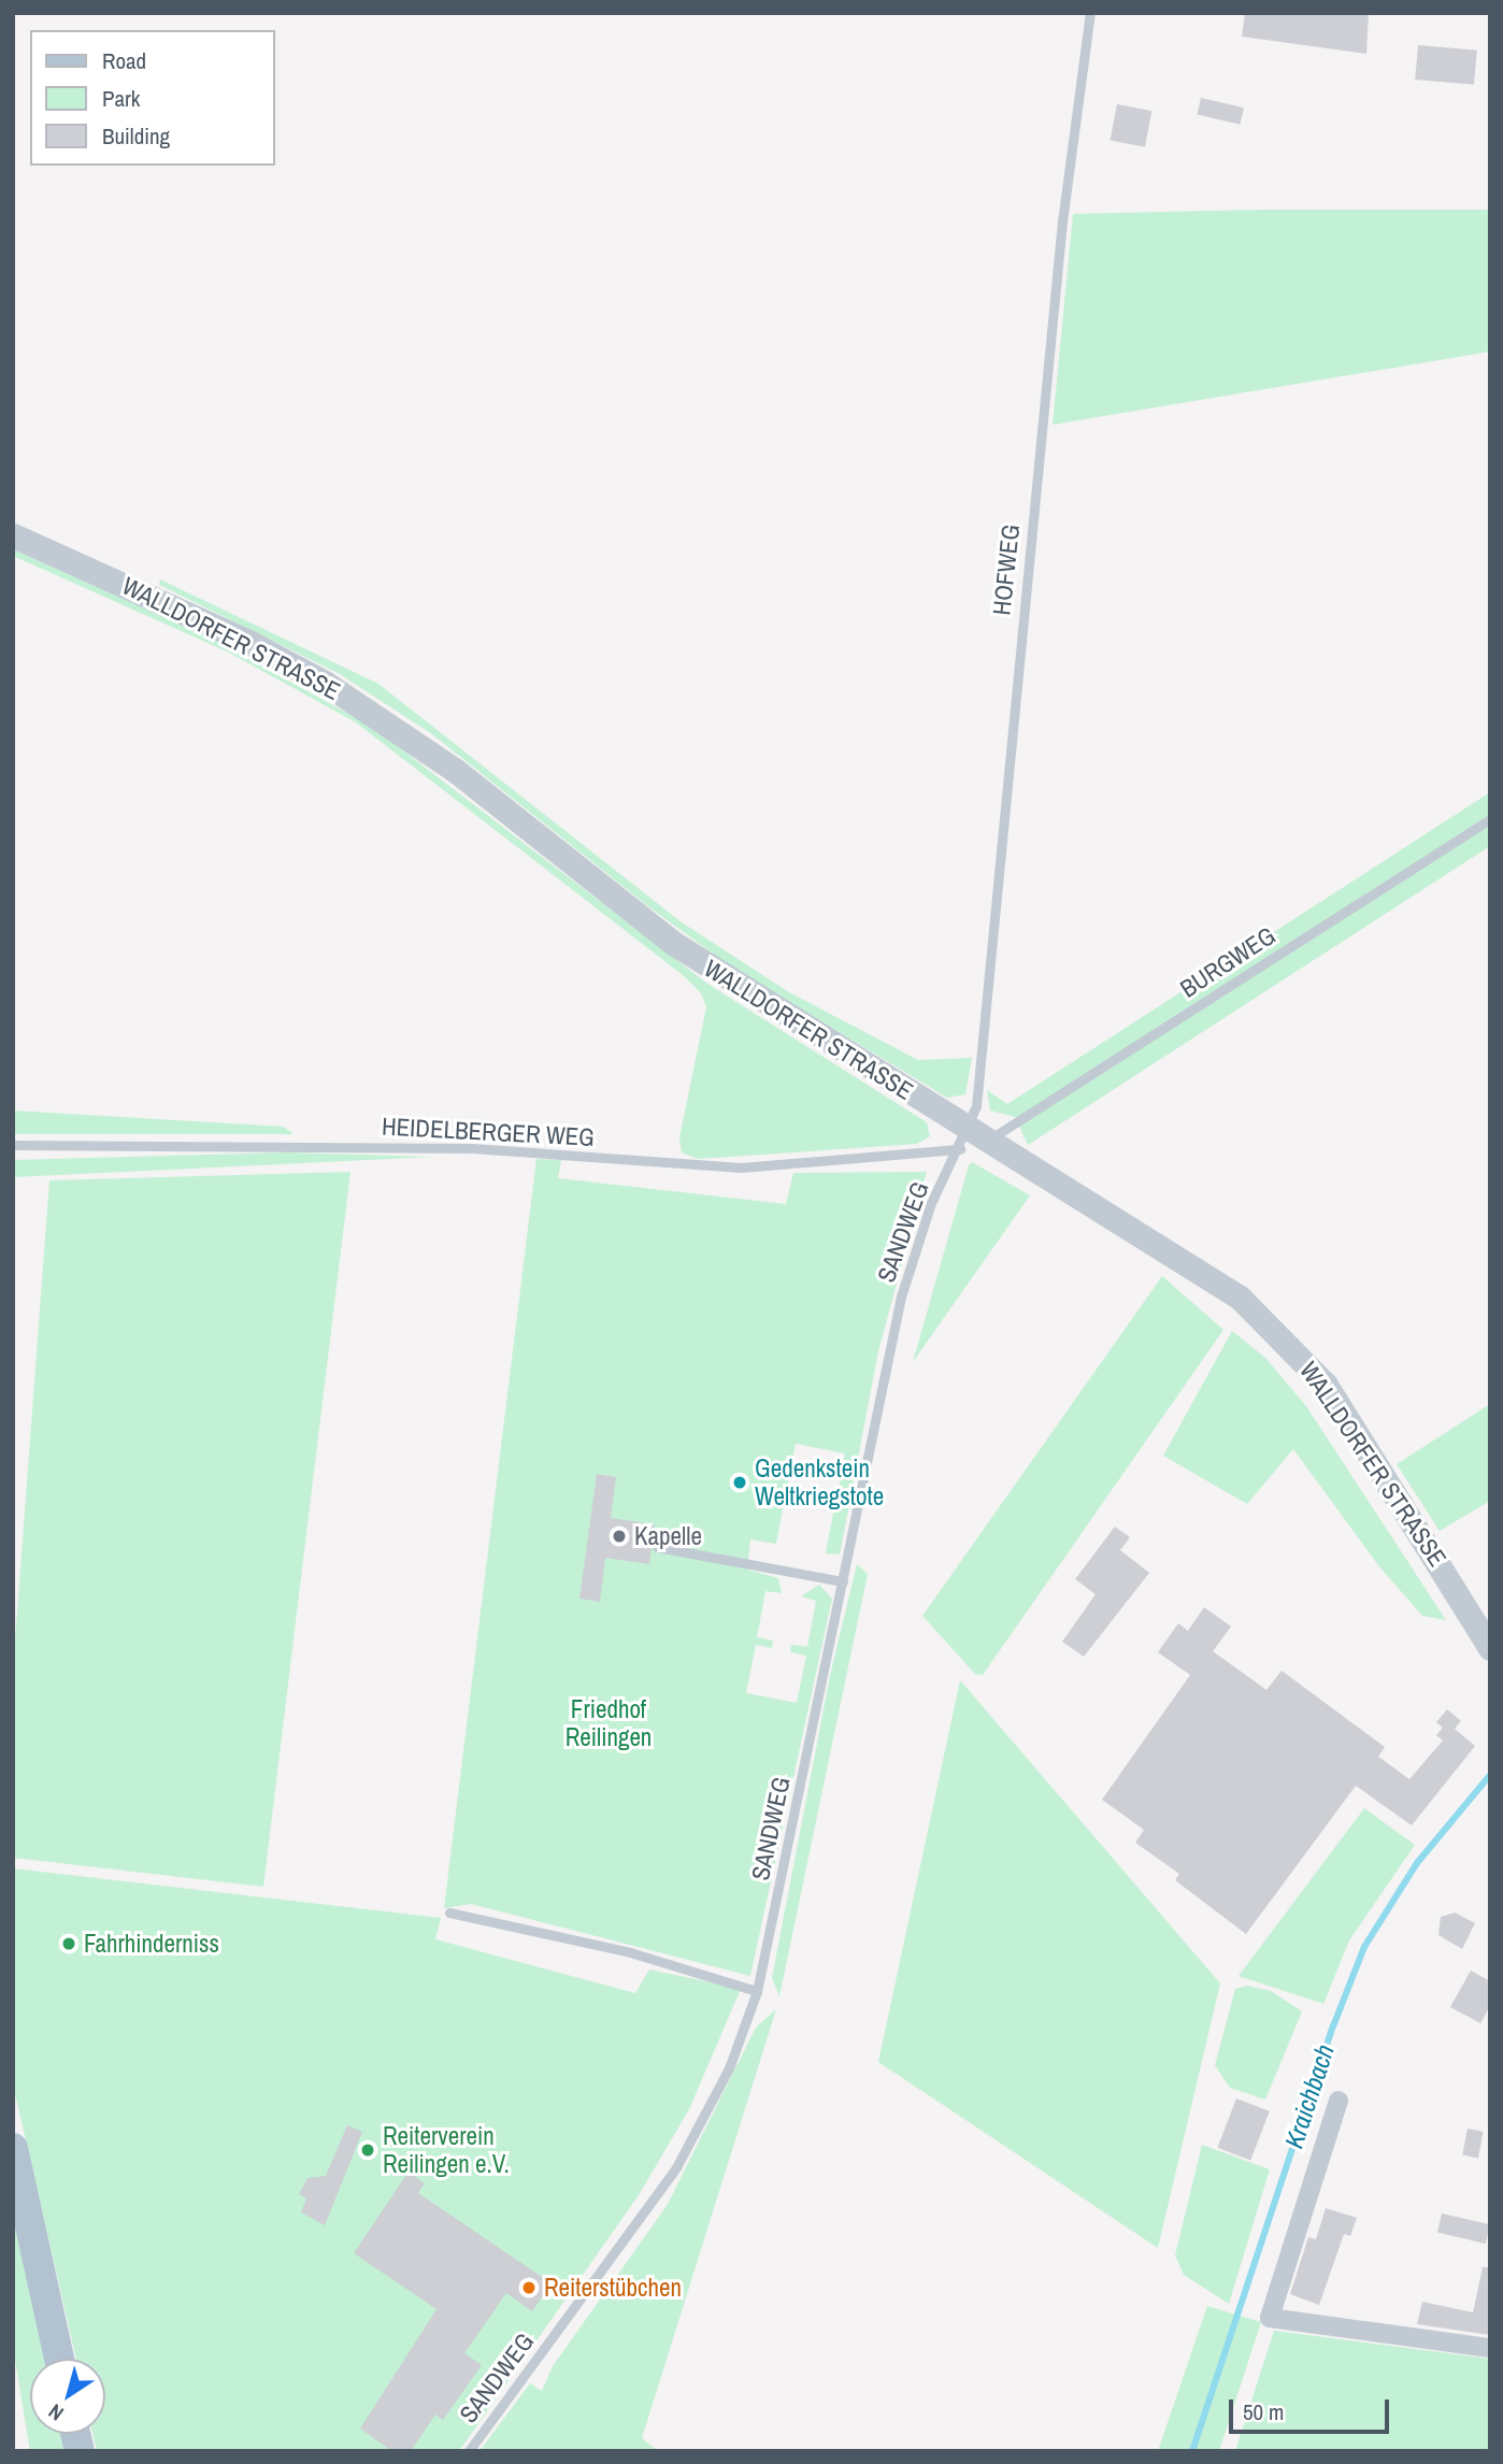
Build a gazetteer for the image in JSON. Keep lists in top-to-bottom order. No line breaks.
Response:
{"streets":{"street":["WALLDORFER STRASSE"],"lane":["HOFWEG","BURGWEG","HEIDELBERGER WEG","SANDWEG"]},"crossings":[["HOFWEG","WALLDORFER STRASSE"],["HOFWEG","BURGWEG"],["HOFWEG","HEIDELBERGER WEG"],["HOFWEG","SANDWEG"],["WALLDORFER STRASSE","BURGWEG"],["WALLDORFER STRASSE","HEIDELBERGER WEG"],["WALLDORFER STRASSE","SANDWEG"],["BURGWEG","HEIDELBERGER WEG"],["BURGWEG","SANDWEG"],["HEIDELBERGER WEG","SANDWEG"]],"water":["Kraichbach"],"parks":["Friedhof Reilingen"],"places":["Gedenkstein Weltkriegstote","Kapelle","Fahrhinderniss","Reiterverein Reilingen e.V.","Reiterstübchen"],"legend":["Road","Park","Building"],"scale_bar":"50 m","north":"bottom left"}
